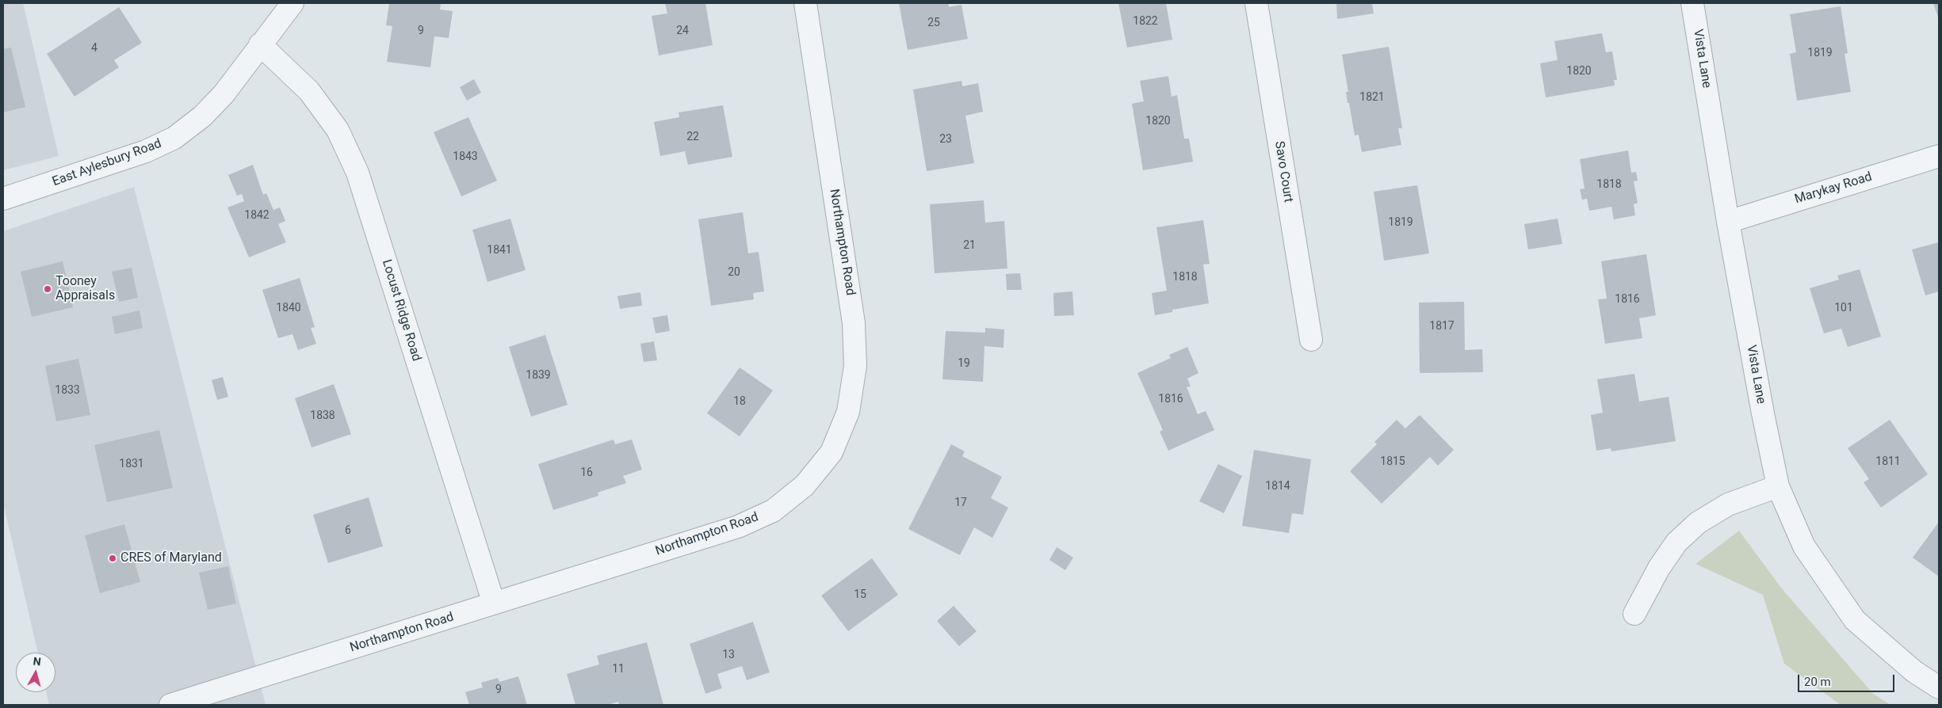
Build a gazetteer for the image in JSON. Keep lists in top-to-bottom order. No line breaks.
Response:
{"streets":{"street":["Vista Lane","East Aylesbury Road","Savo Court","Marykay Road","Northampton Road","Locust Ridge Road"]},"crossings":[["Vista Lane","Marykay Road"],["East Aylesbury Road","Locust Ridge Road"],["Northampton Road","Locust Ridge Road"]],"places":["Tooney Appraisals","CRES of Maryland"],"house_numbers":["1822","25","9","24","4","1819","1820","1821","1820","22","23","1843","1818","1842","1819","21","1841","20","1818","1816","1840","101","1817","19","1839","1833","1816","18","1838","1815","1811","1831","16","1814","17","6","15","13","11","9"],"scale_bar":"20 m","north":"top"}
